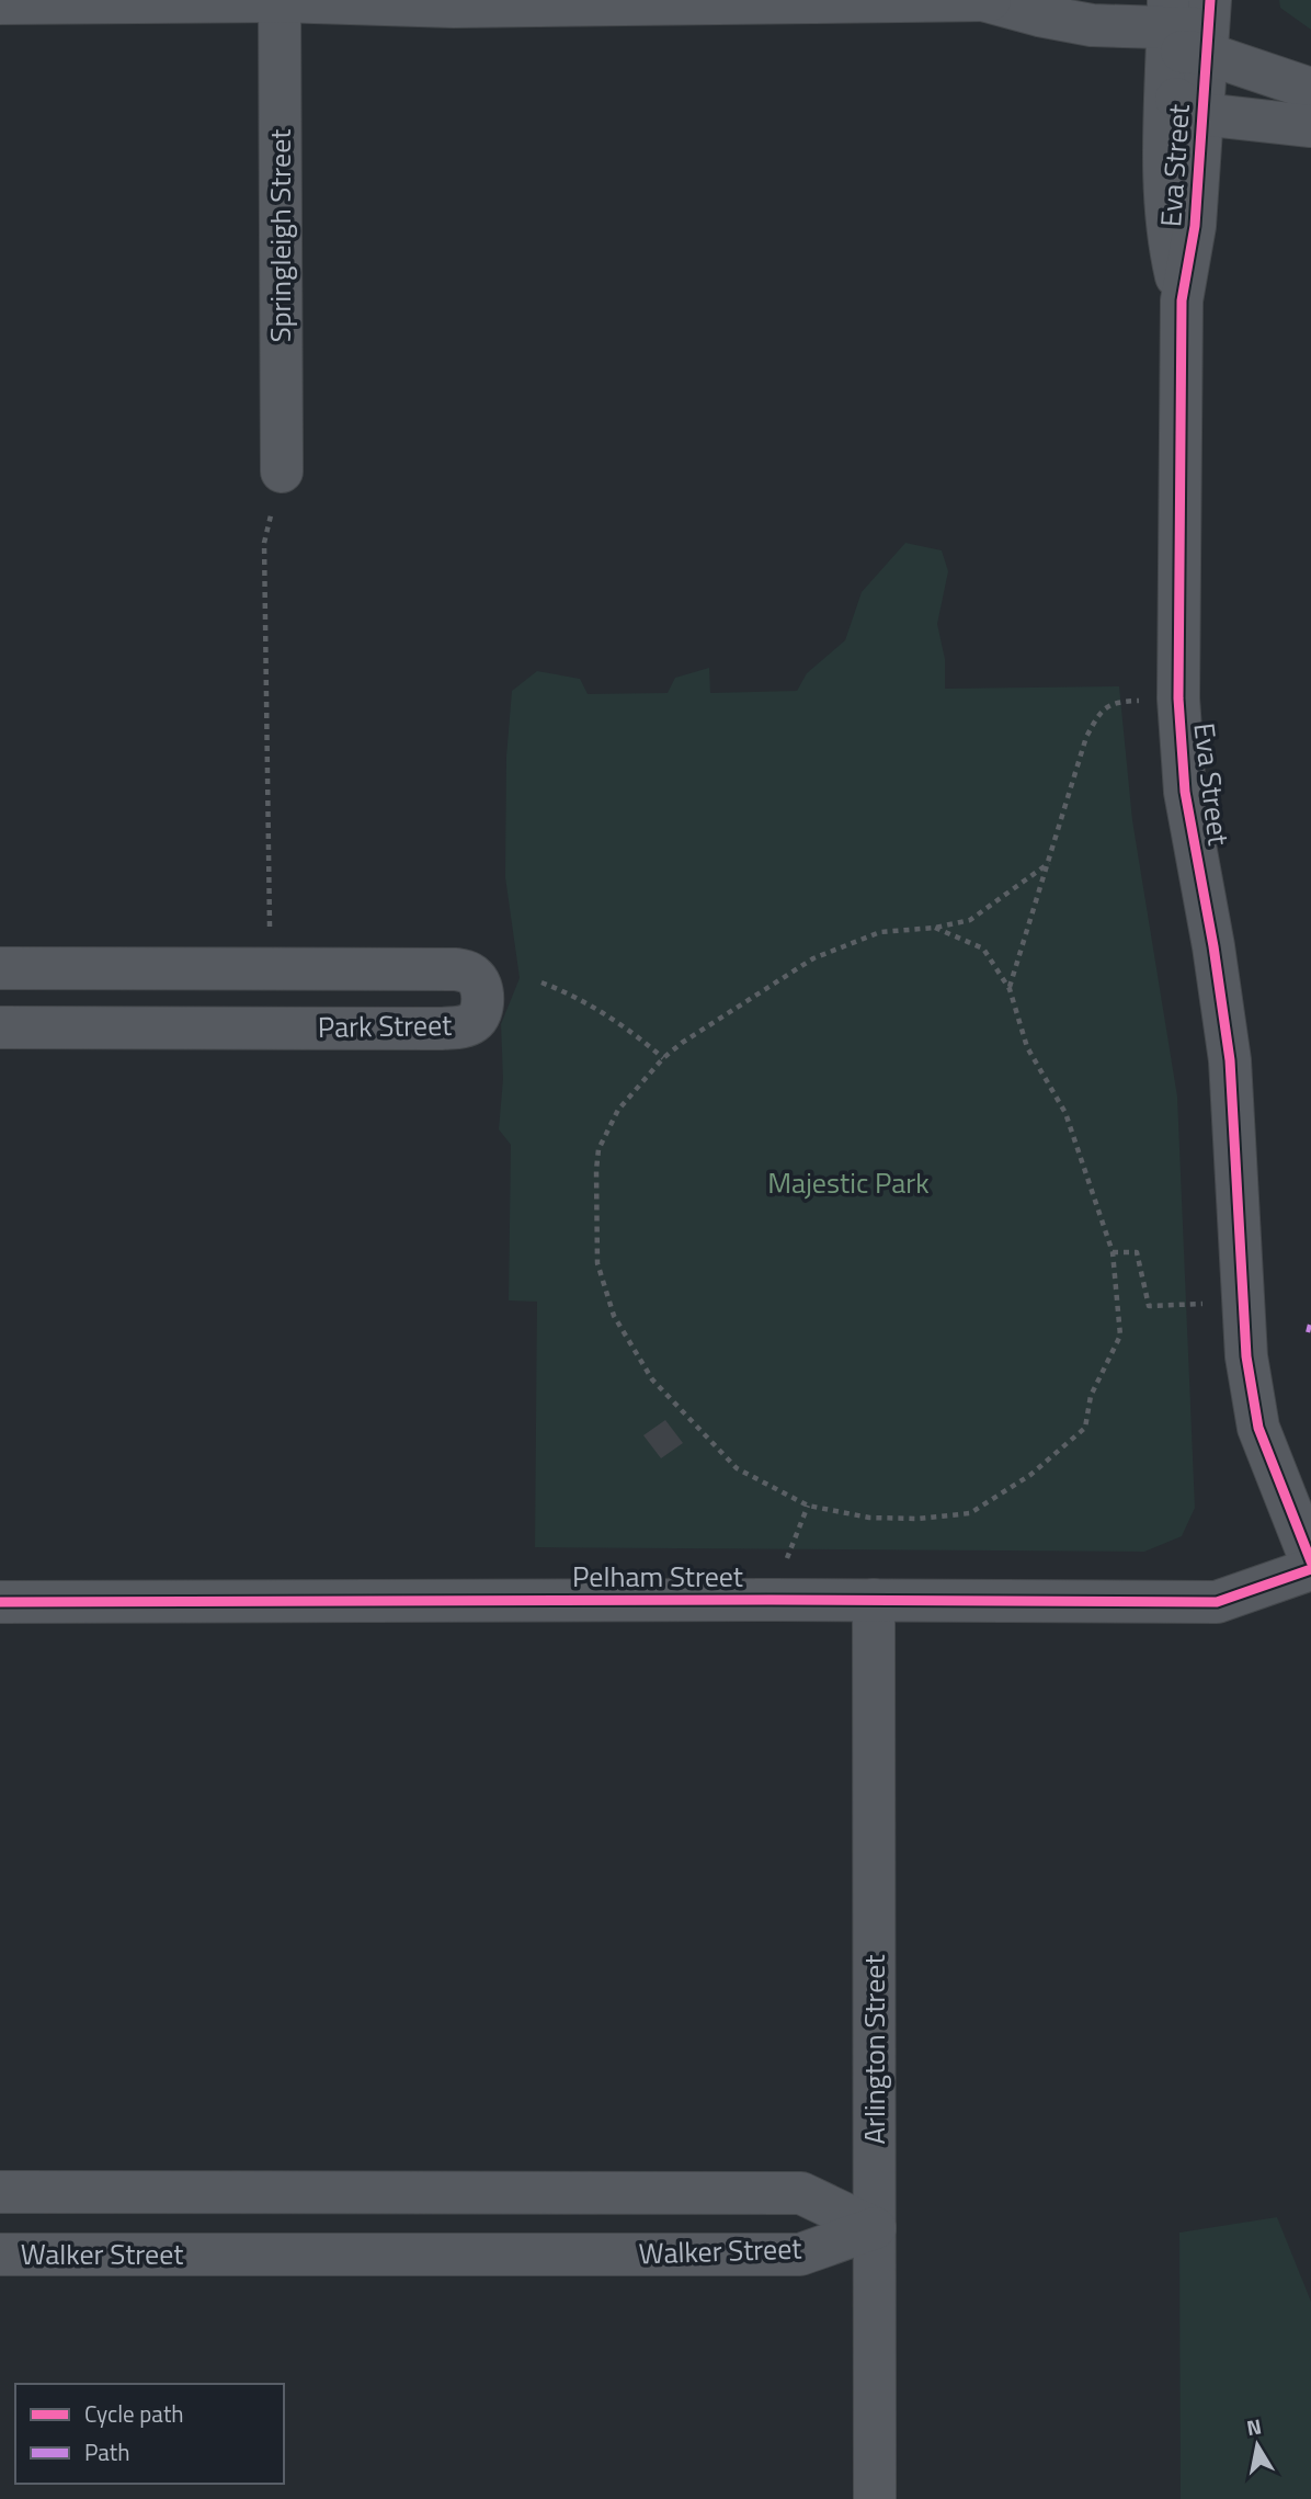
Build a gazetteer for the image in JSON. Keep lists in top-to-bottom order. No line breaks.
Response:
{"streets":{"street":["Eva Street","Springleigh Street","Park Street","Pelham Street","Arlington Street","Walker Street"]},"crossings":[["Pelham Street","Arlington Street"],["Arlington Street","Walker Street"]],"parks":["Majestic Park"],"legend":["Cycle path","Path"],"north":"top"}
